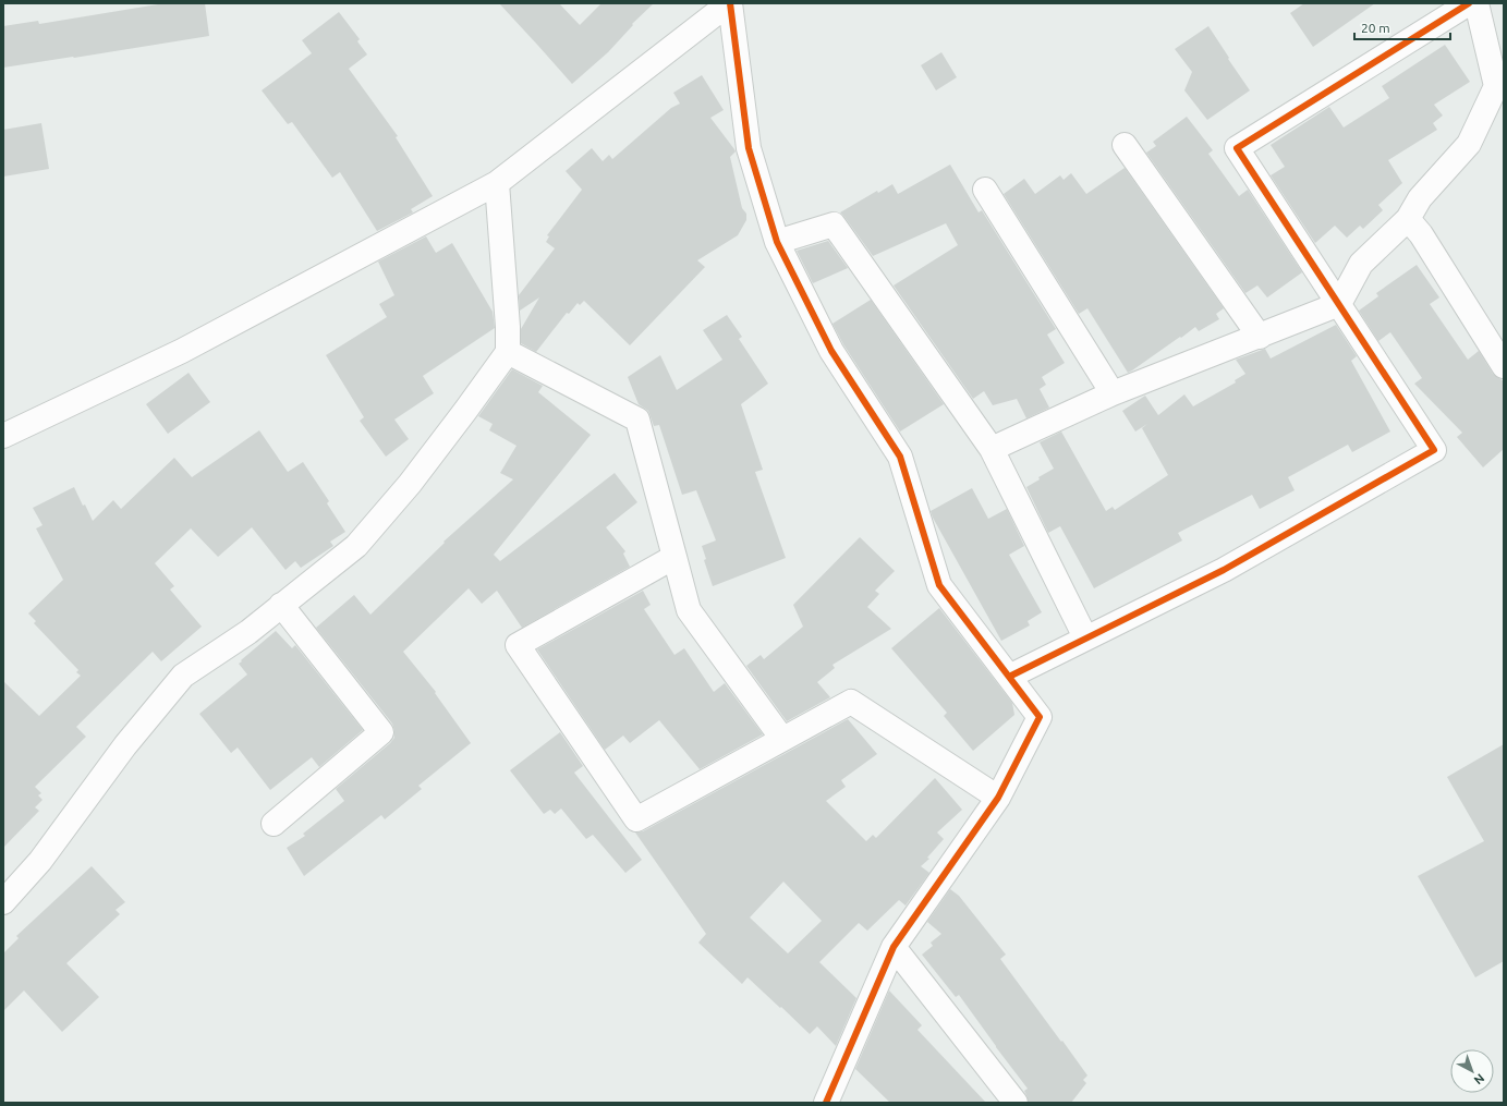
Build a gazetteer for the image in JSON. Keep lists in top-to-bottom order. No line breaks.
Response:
{"scale_bar":"20 m","north":"bottom right"}
